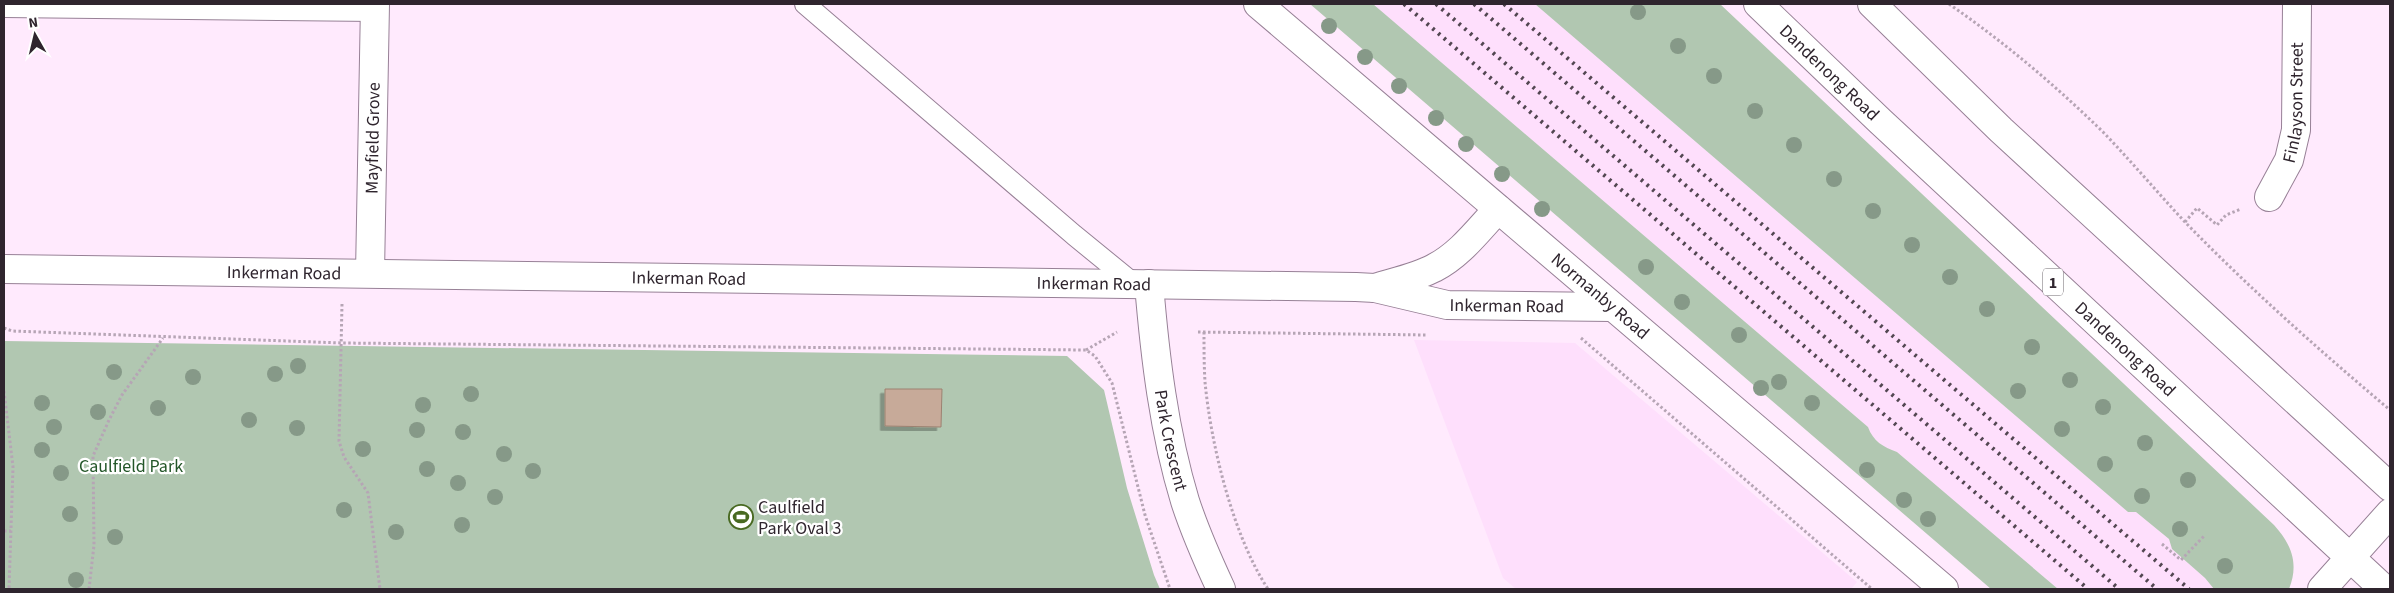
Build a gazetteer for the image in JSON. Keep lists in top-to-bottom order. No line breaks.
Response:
{"streets":{"main road":["Dandenong Road","Finlayson Street","Mayfield Grove","Inkerman Road","1","Normanby Road","Park Crescent"]},"crossings":[["Mayfield Grove","Inkerman Road"],["Inkerman Road","Normanby Road"],["Inkerman Road","Park Crescent"]],"parks":["Caulfield Park"],"places":{"sports":["Caulfield Park Oval 3"]},"north":"top"}
